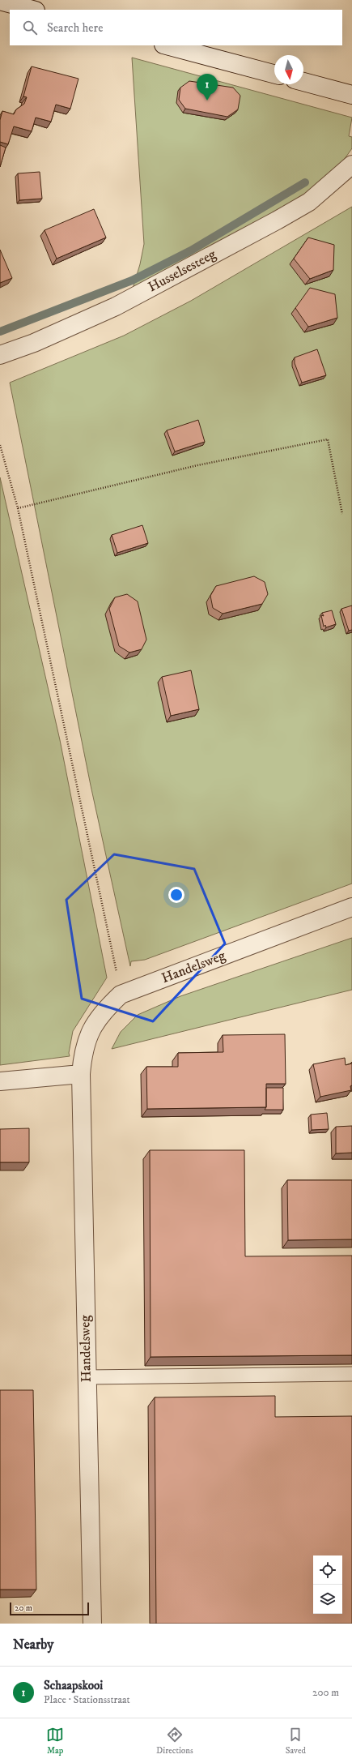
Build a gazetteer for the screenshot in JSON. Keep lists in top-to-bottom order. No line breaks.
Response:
{"streets":{"street":["Husselsesteeg","Handelsweg"]},"scale_bar":"20 m","north":"bottom","page":{"search":"Search here","pins":"1","scale":"20 m","heading":"Nearby","list":[{"mark":"1","name":"Schaapskooi","note":"Place · Stationsstraat","value":"200 m"}],"nav":["Map","Directions","Saved"]}}
